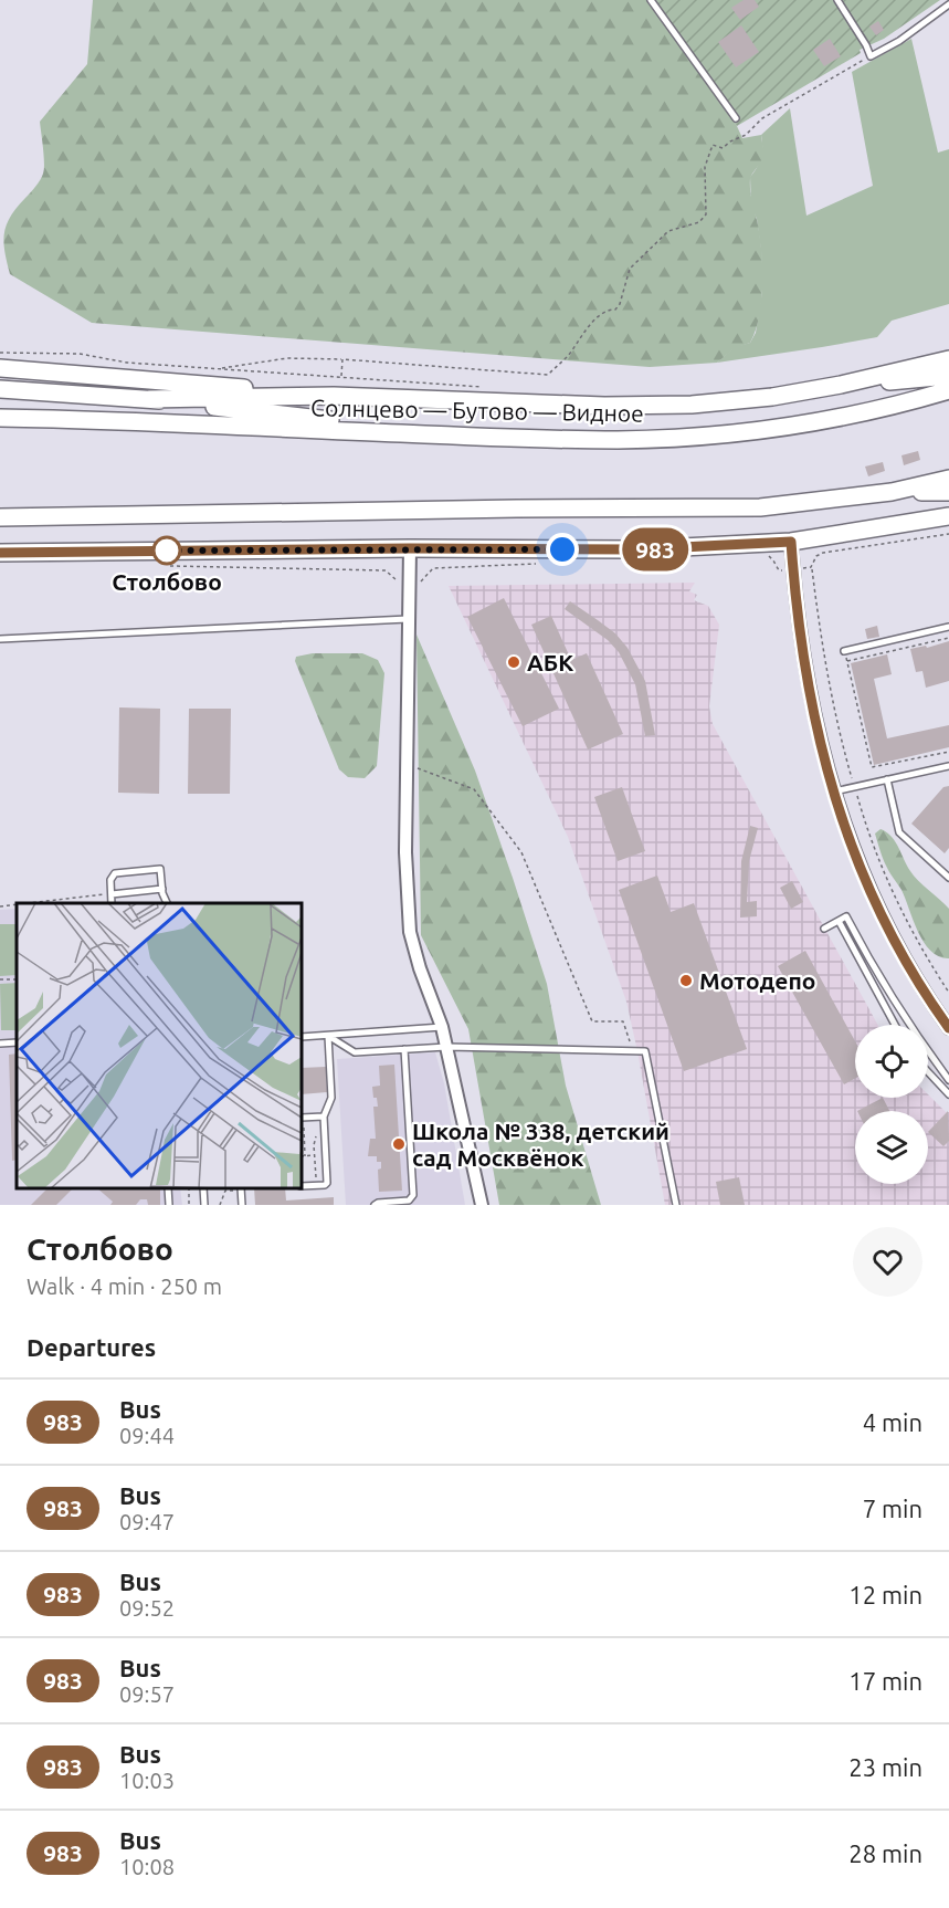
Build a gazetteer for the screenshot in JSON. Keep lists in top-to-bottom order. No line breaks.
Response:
{"streets":{"main road":["Солнцево — Бутово — Видное"]},"places":["Столбово","АБК","Мотодепо","Школа № 338, детский сад Москвёнок"],"lines":["bus line 983"],"page":{"on_map":"983","heading":[["Столбово","Walk · 4 min · 250 m"],"Departures"],"list":[{"mark":"983","name":"Bus","note":"09:44","value":"4 min"},{"mark":"983","name":"Bus","note":"09:47","value":"7 min"},{"mark":"983","name":"Bus","note":"09:52","value":"12 min"},{"mark":"983","name":"Bus","note":"09:57","value":"17 min"},{"mark":"983","name":"Bus","note":"10:03","value":"23 min"},{"mark":"983","name":"Bus","note":"10:08","value":"28 min"}]}}
